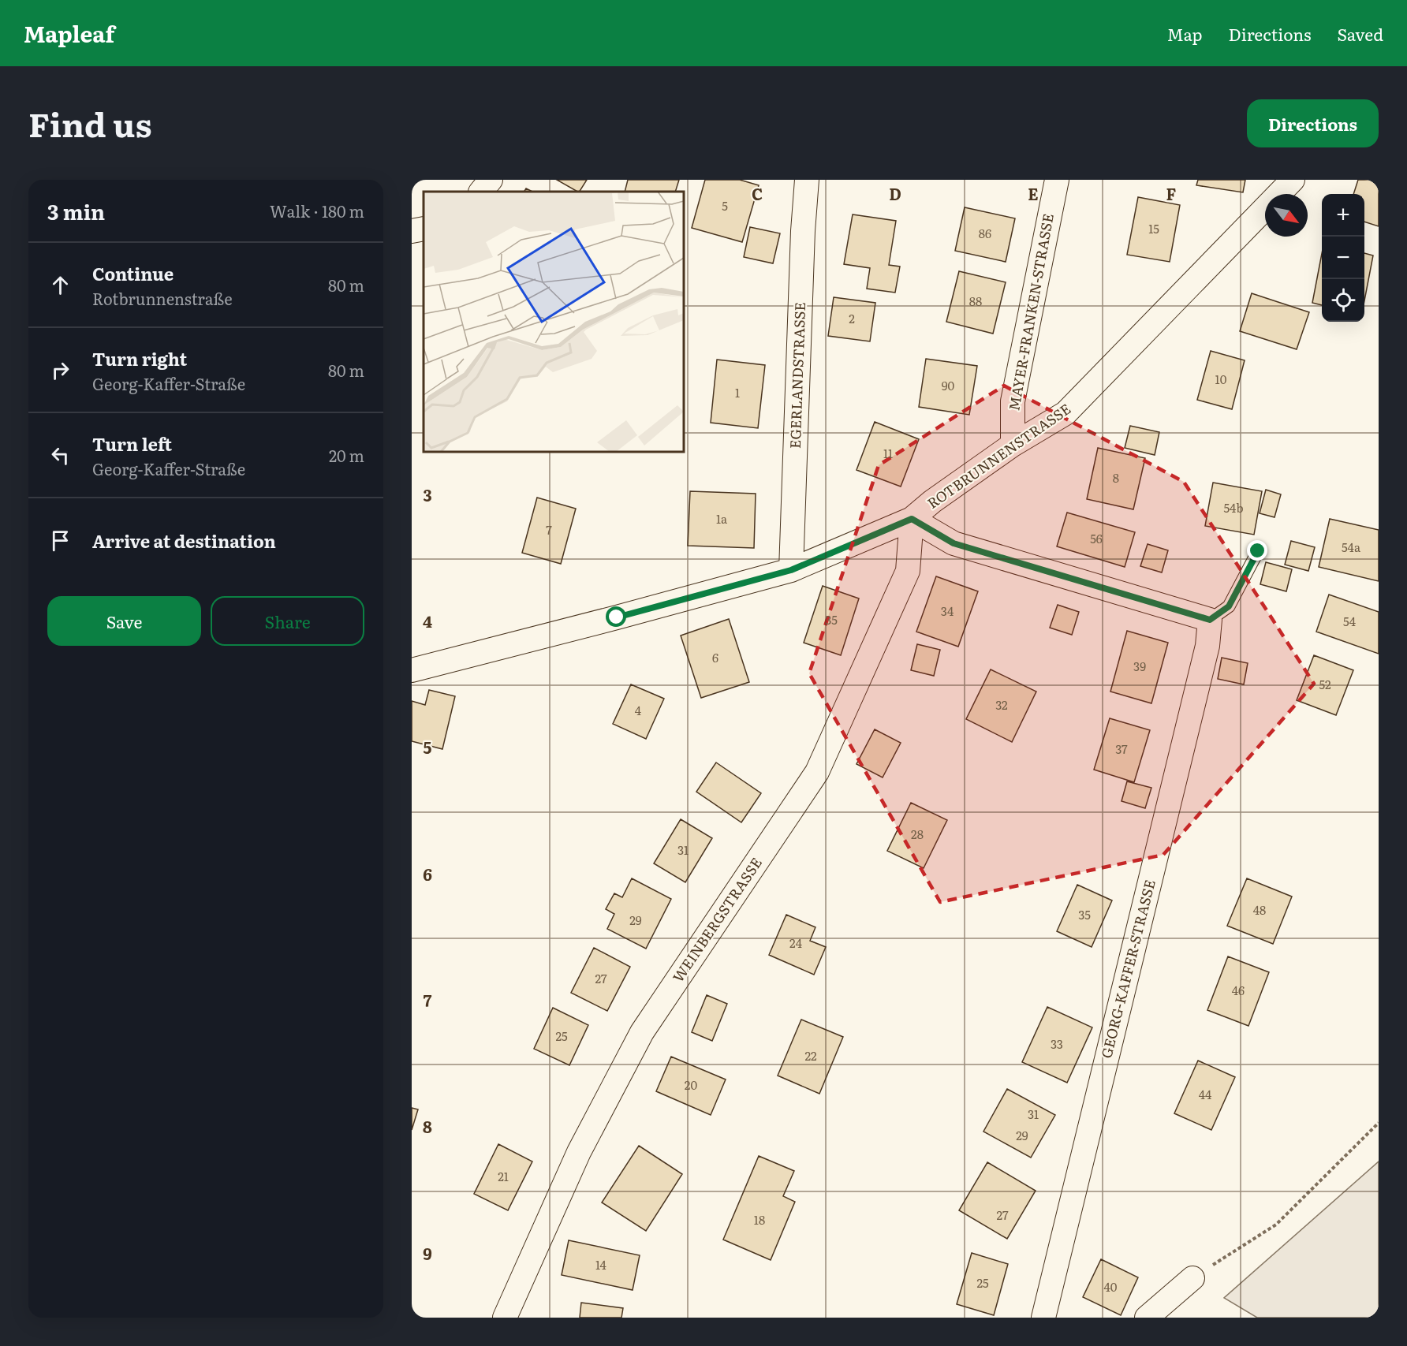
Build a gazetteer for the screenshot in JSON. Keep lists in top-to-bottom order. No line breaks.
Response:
{"streets":{"street":["MAYER-FRANKEN-STRASSE","EGERLANDSTRASSE","ROTBRUNNENSTRASSE","WEINBERGSTRASSE","GEORG-KAFFER-STRASSE"]},"crossings":[["MAYER-FRANKEN-STRASSE","ROTBRUNNENSTRASSE"],["EGERLANDSTRASSE","ROTBRUNNENSTRASSE"],["ROTBRUNNENSTRASSE","WEINBERGSTRASSE"]],"house_numbers":["5","15","86","88","2","10","90","1","11","8","54b","1a","7","56","54a","34","35","54","6","39","52","32","4","37","28","31","48","35","29","24","27","46","25","33","22","20","44","31","29","21","27","18","14","25","40"],"north":"bottom right","page":{"header":"Mapleaf","nav":["Map","Directions","Saved"],"title":"Find us","buttons":["Directions",["Save","Share"]],"heading":["3 min","Walk · 180 m"],"map_buttons":["+","−"],"list":[["Continue","Rotbrunnenstraße","80 m"],["Turn right","Georg-Kaffer-Straße","80 m"],["Turn left","Georg-Kaffer-Straße","20 m"],"Arrive at destination"]},"grid":{"columns":["C","D","E","F"],"rows":["3","4","5","6","7","8","9"]}}
